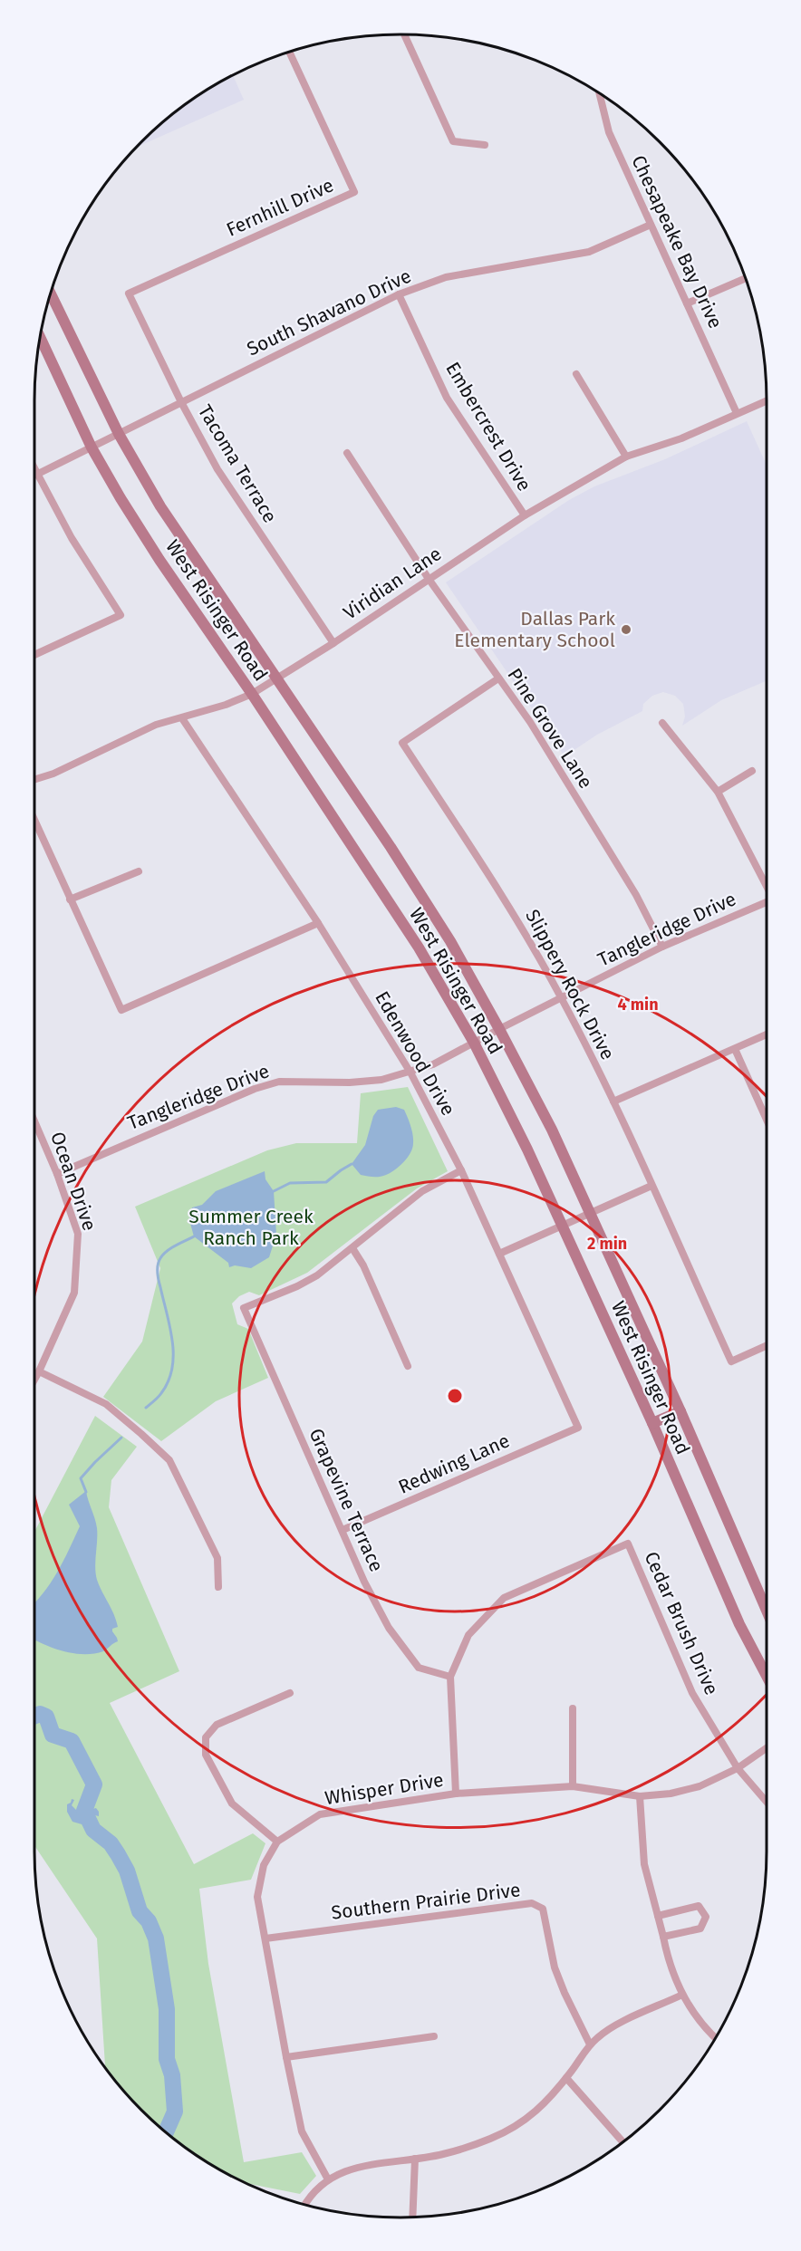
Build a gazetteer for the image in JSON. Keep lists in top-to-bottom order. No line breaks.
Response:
{"streets":{"main road":["West Risinger Road"],"street":["Fernhill Drive","Chesapeake Bay Drive","South Shavano Drive","Embercrest Drive","Tacoma Terrace","Viridian Lane","Pine Grove Lane","Tangleridge Drive","Slippery Rock Drive","Edenwood Drive","Ocean Drive","Redwing Lane","Grapevine Terrace","Cedar Brush Drive","Whisper Drive","Southern Prairie Drive"]},"crossings":[["Fernhill Drive","Tacoma Terrace"],["Chesapeake Bay Drive","South Shavano Drive"],["Chesapeake Bay Drive","Viridian Lane"],["South Shavano Drive","Embercrest Drive"],["South Shavano Drive","Tacoma Terrace"],["South Shavano Drive","West Risinger Road"],["Embercrest Drive","Viridian Lane"],["Tacoma Terrace","Viridian Lane"],["Viridian Lane","West Risinger Road"],["Viridian Lane","Pine Grove Lane"],["Viridian Lane","Edenwood Drive"],["West Risinger Road","Tangleridge Drive"],["Pine Grove Lane","Tangleridge Drive"],["Pine Grove Lane","Slippery Rock Drive"],["Tangleridge Drive","Slippery Rock Drive"],["Tangleridge Drive","Edenwood Drive"],["Tangleridge Drive","Ocean Drive"],["Edenwood Drive","Redwing Lane"],["Redwing Lane","Grapevine Terrace"],["Grapevine Terrace","Cedar Brush Drive"],["Cedar Brush Drive","Whisper Drive"],["Whisper Drive","Southern Prairie Drive"]],"parks":["Summer Creek Ranch Park"],"places":["Dallas Park Elementary School"],"rings":["4 min","2 min"]}
